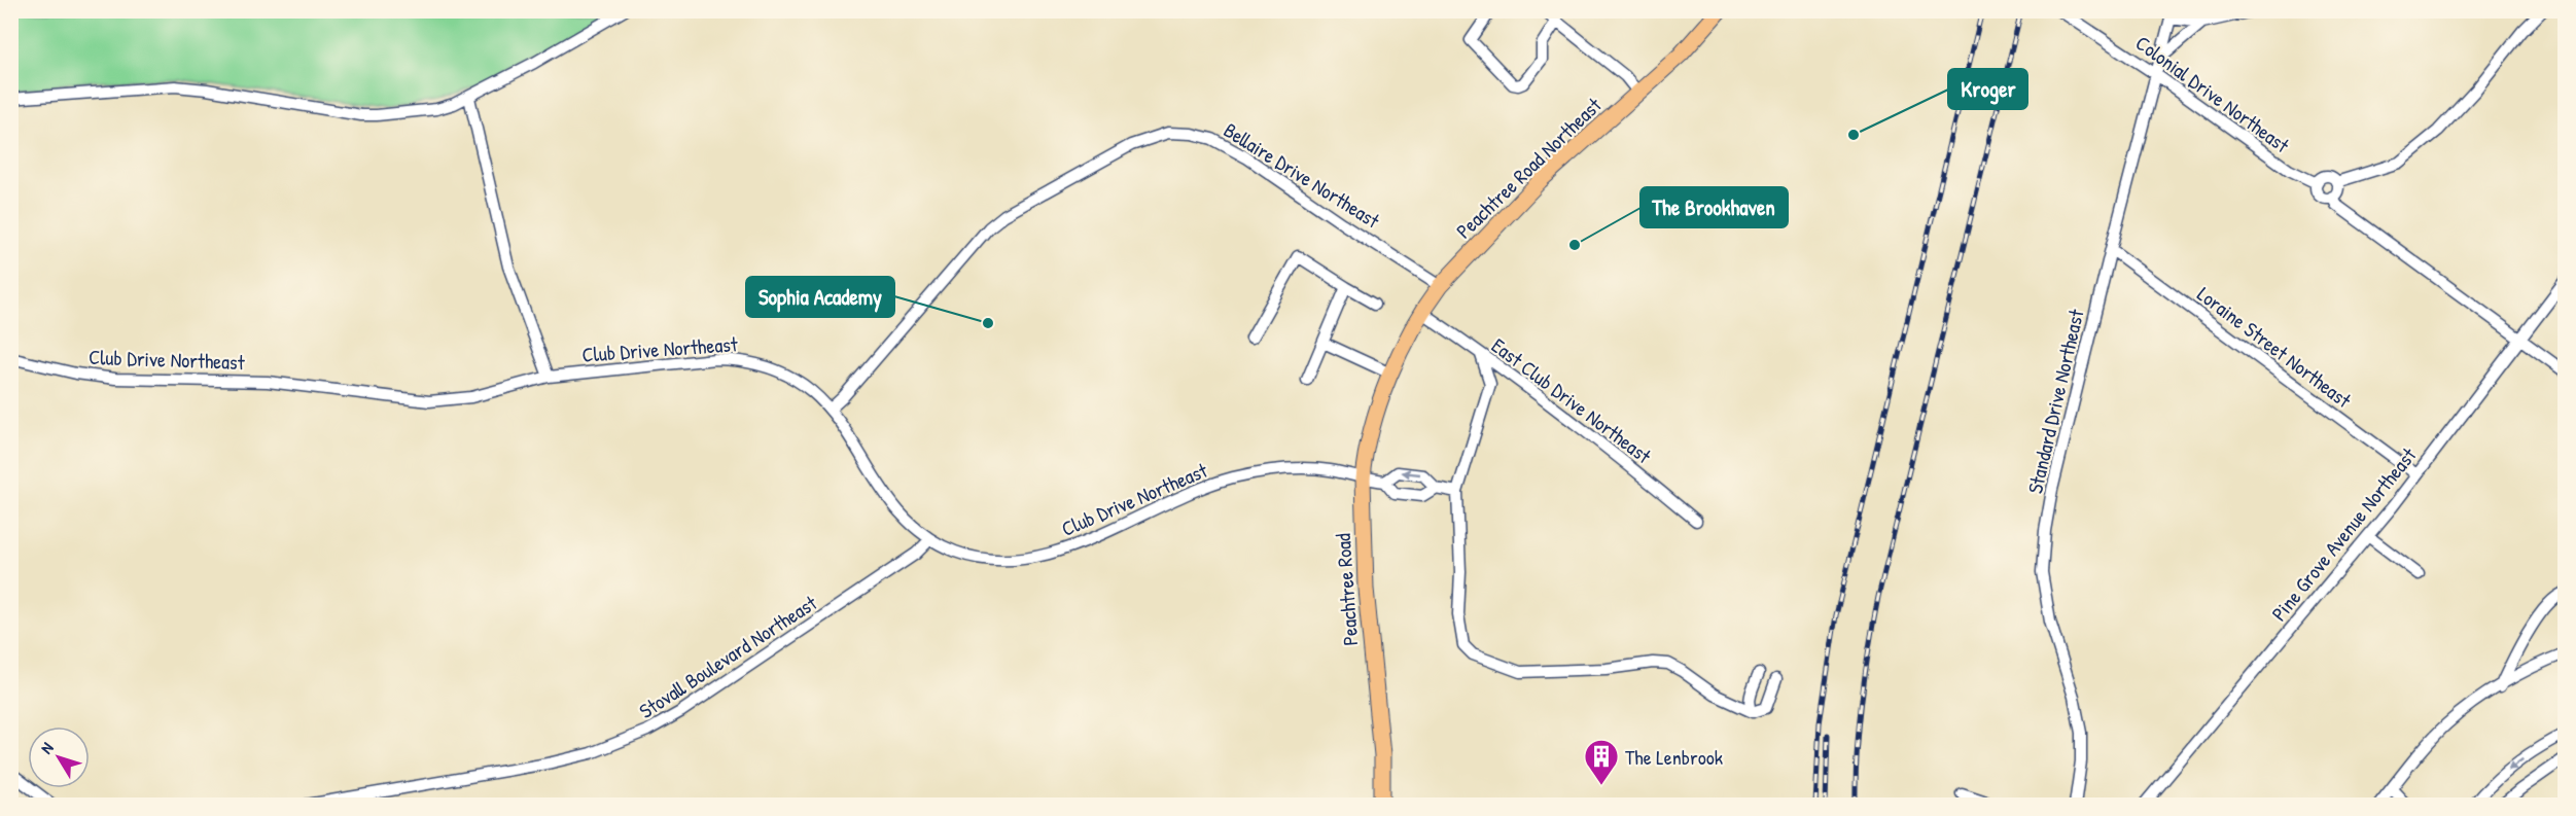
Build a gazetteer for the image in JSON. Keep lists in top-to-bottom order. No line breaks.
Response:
{"streets":{"highway":["Peachtree Road Northeast","Peachtree Road"],"street":["Colonial Drive Northeast","Bellaire Drive Northeast","Loraine Street Northeast","Club Drive Northeast","East Club Drive Northeast","Standard Drive Northeast","Pine Grove Avenue Northeast","Stovall Boulevard Northeast"]},"crossings":[["Colonial Drive Northeast","Standard Drive Northeast"],["Peachtree Road Northeast","Bellaire Drive Northeast"],["Peachtree Road Northeast","East Club Drive Northeast"],["Peachtree Road Northeast","Peachtree Road"],["Bellaire Drive Northeast","Club Drive Northeast"],["Loraine Street Northeast","Standard Drive Northeast"],["Loraine Street Northeast","Pine Grove Avenue Northeast"],["Club Drive Northeast","Peachtree Road"],["Club Drive Northeast","Stovall Boulevard Northeast"]],"places":{"other":["Kroger","The Brookhaven","Sophia Academy"],"building":["The Lenbrook"]},"north":"top left"}
